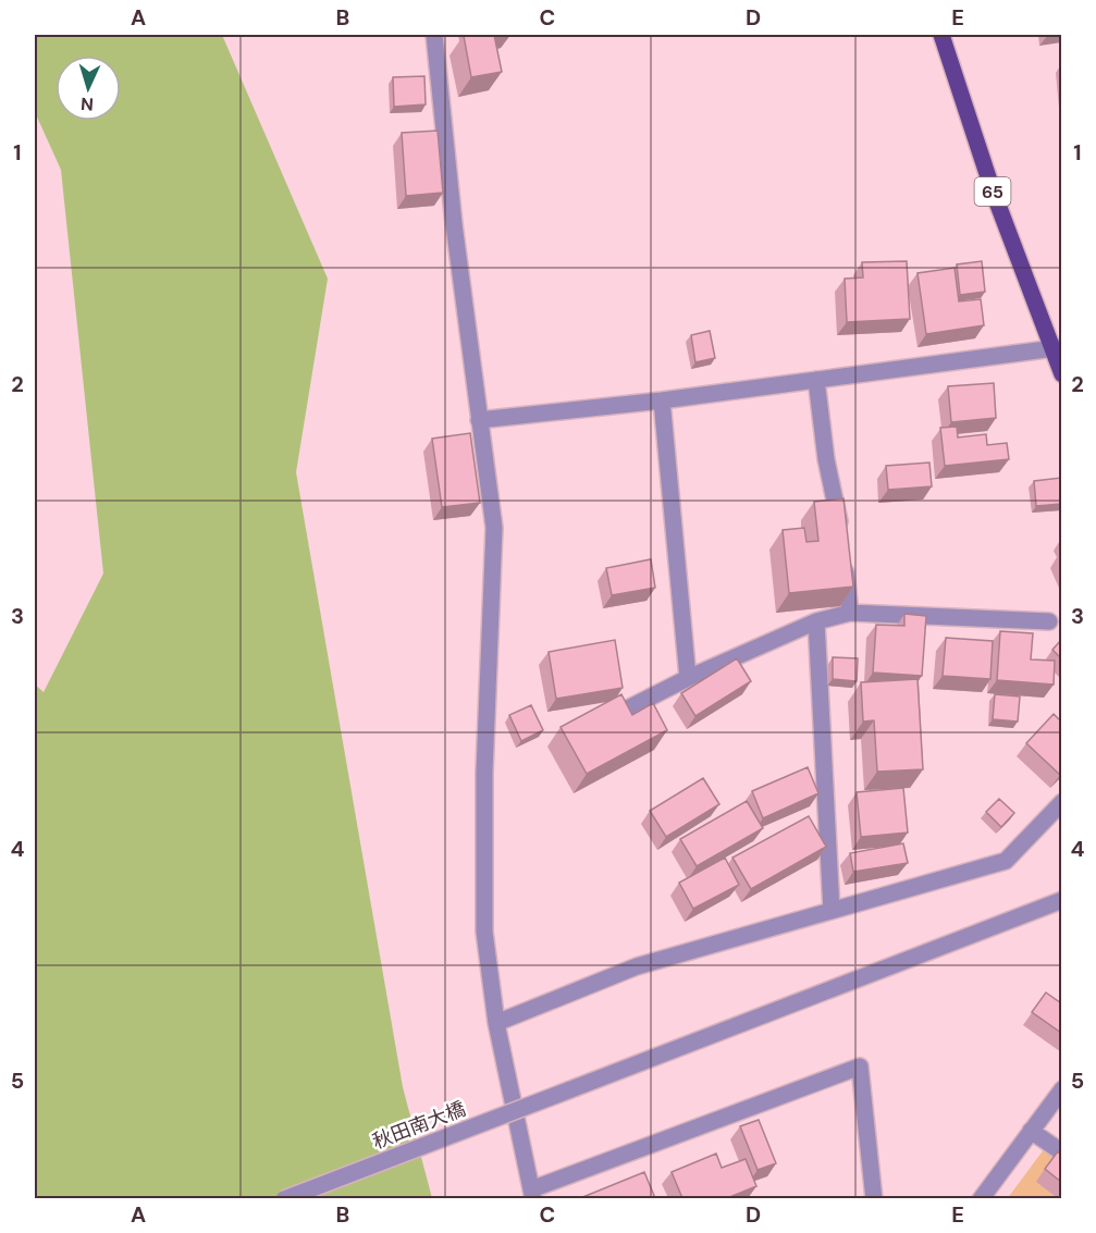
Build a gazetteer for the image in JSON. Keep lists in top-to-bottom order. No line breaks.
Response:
{"streets":{"main road":["65"],"street":["秋田南大橋"]},"north":"bottom","grid":{"columns":["A","B","C","D","E"],"rows":["1","2","3","4","5"]}}
